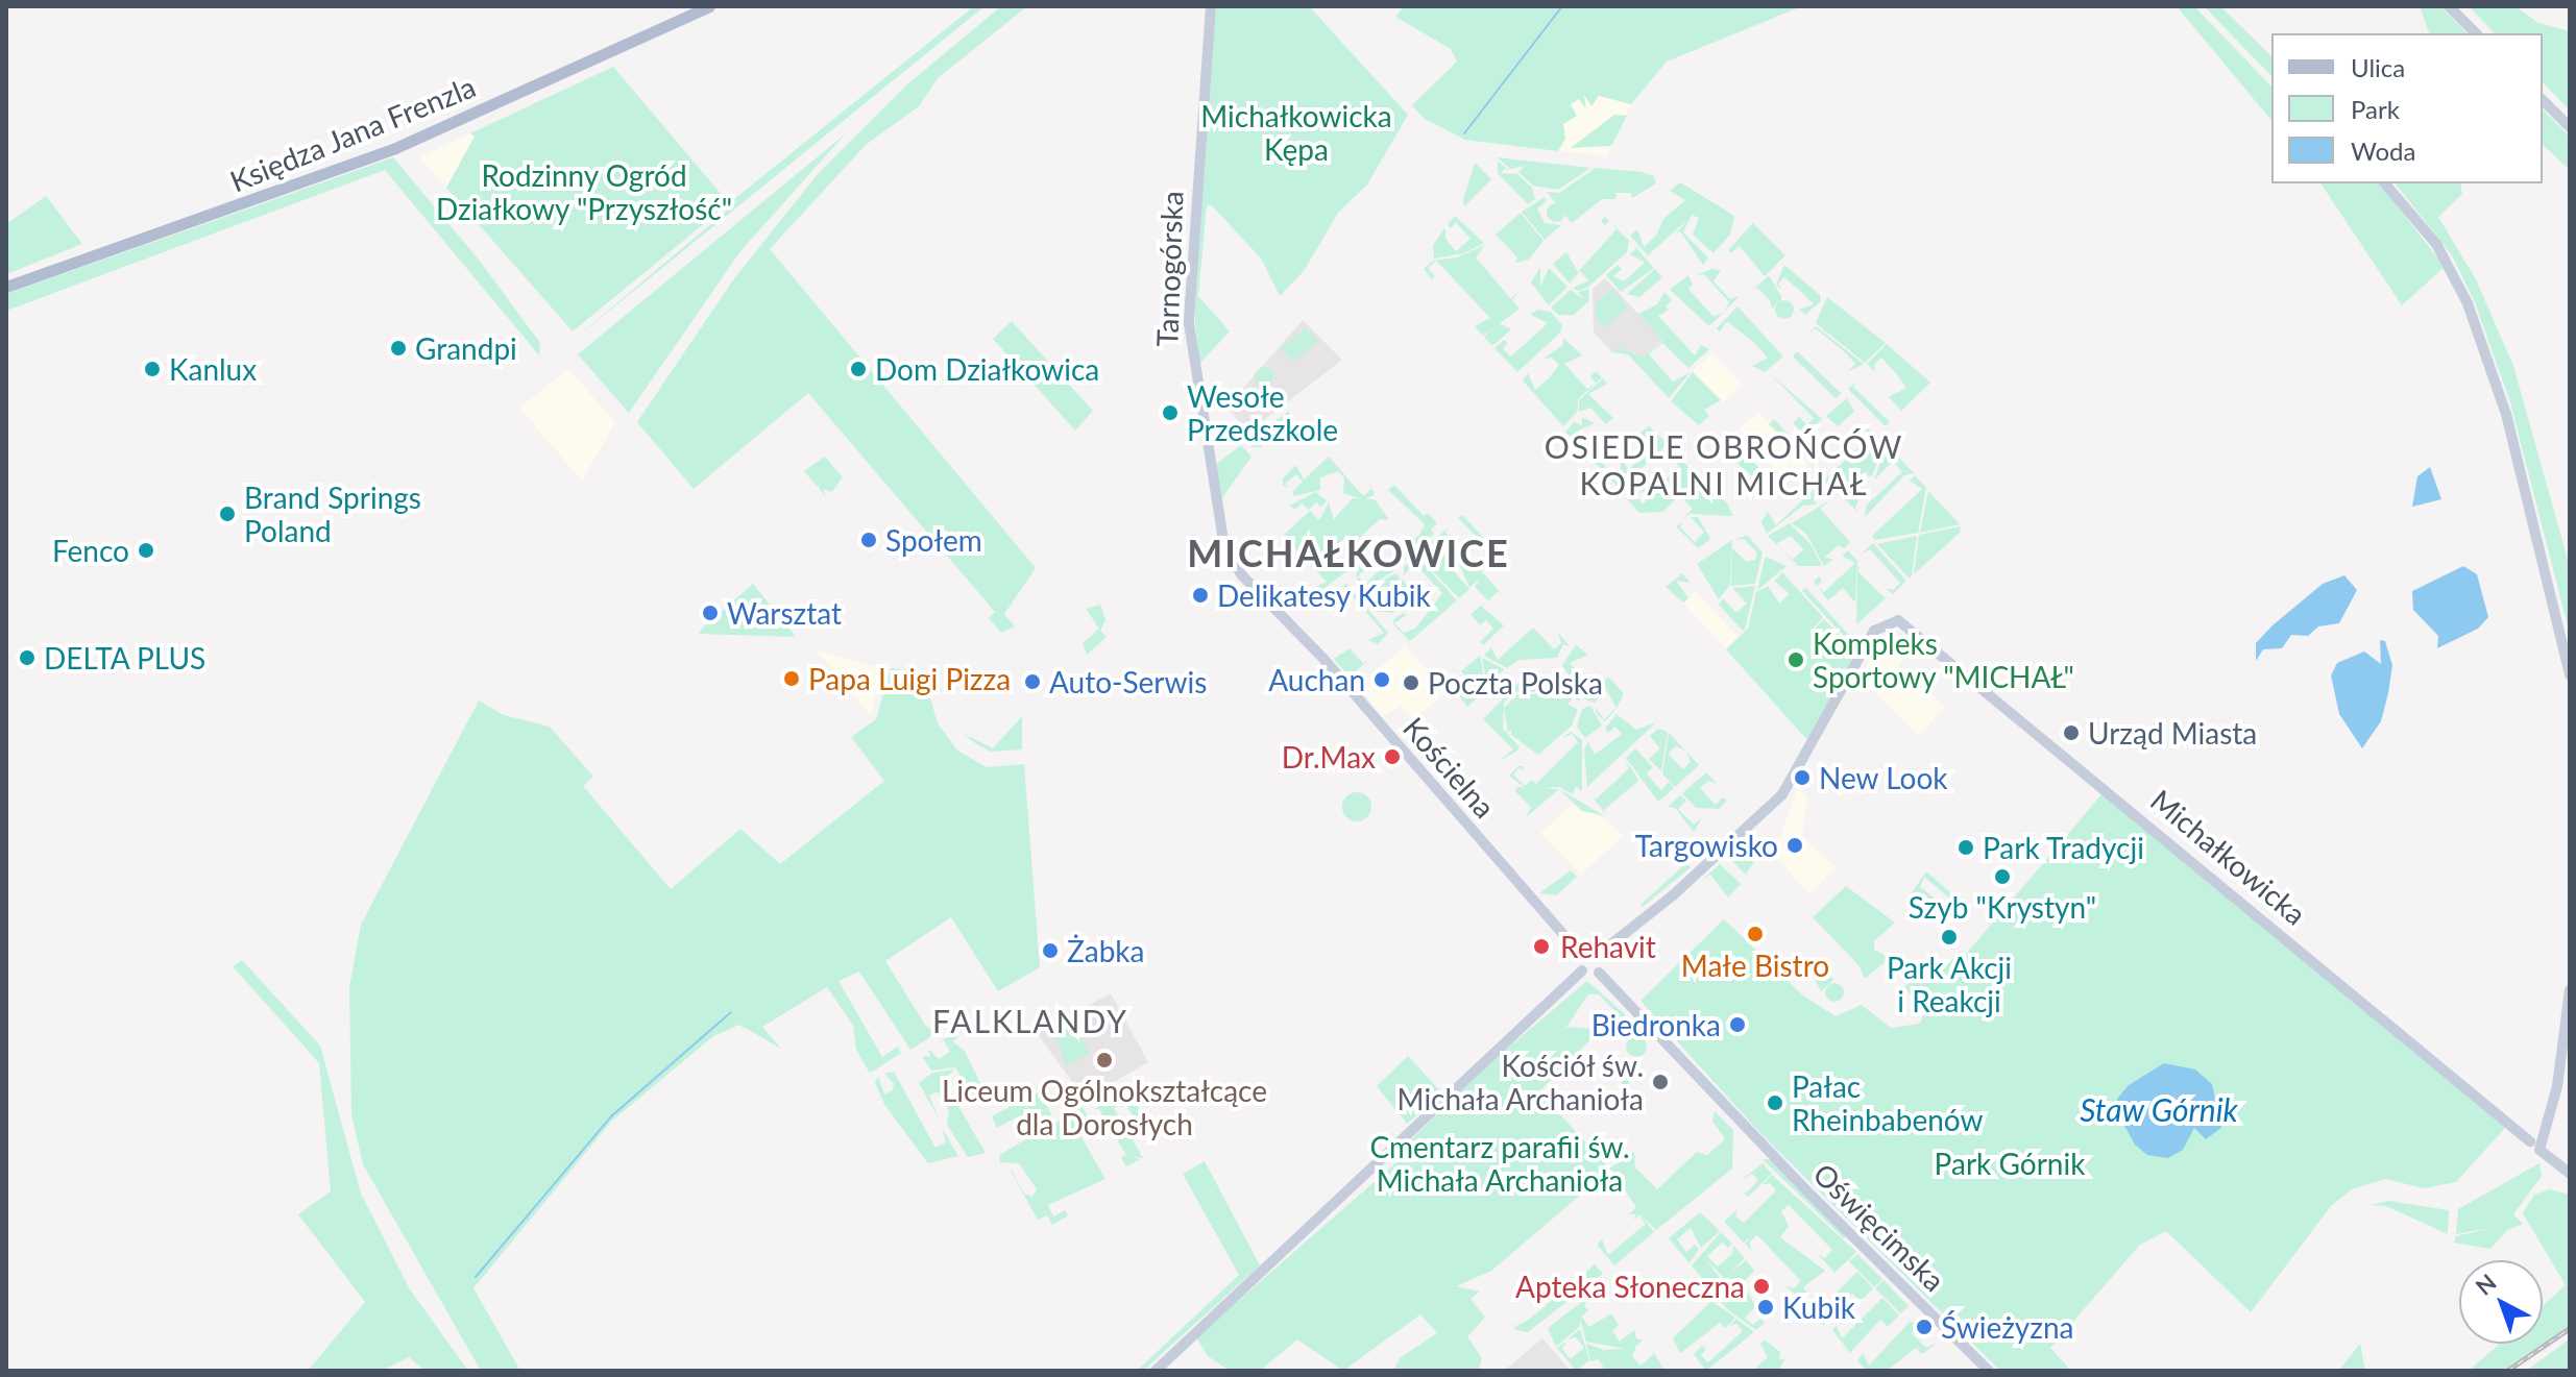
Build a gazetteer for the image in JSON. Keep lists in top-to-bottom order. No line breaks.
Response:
{"streets":{"main road":["Księdza Jana Frenzla"],"street":["Tarnogórska","Kościelna","Michałkowicka","Oświęcimska"]},"crossings":[["Tarnogórska","Kościelna"]],"districts":["OSIEDLE OBROŃCÓW KOPALNI MICHAŁ","MICHAŁKOWICE","FALKLANDY"],"water":["Staw Górnik"],"parks":["Michałkowicka Kępa","Rodzinny Ogród Działkowy \"Przyszłość\"","Cmentarz parafii św. Michała Archanioła","Park Górnik"],"places":["Grandpi","Kanlux","Dom Działkowica","Wesołe Przedszkole","Brand Springs Poland","Społem","Fenco","Delikatesy Kubik","Warsztat","DELTA PLUS","Kompleks Sportowy \"MICHAŁ\"","Papa Luigi Pizza","Auchan","Auto-Serwis","Poczta Polska","Urząd Miasta","Dr.Max","New Look","Targowisko","Park Tradycji","Szyb \"Krystyn\"","Małe Bistro","Park Akcji i Reakcji","Rehavit","Żabka","Biedronka","Liceum Ogólnokształcące dla Dorosłych","Kościół św. Michała Archanioła","Pałac Rheinbabenów","Apteka Słoneczna","Kubik","Świeżyzna"],"legend":["Ulica","Park","Woda"],"north":"top left"}
